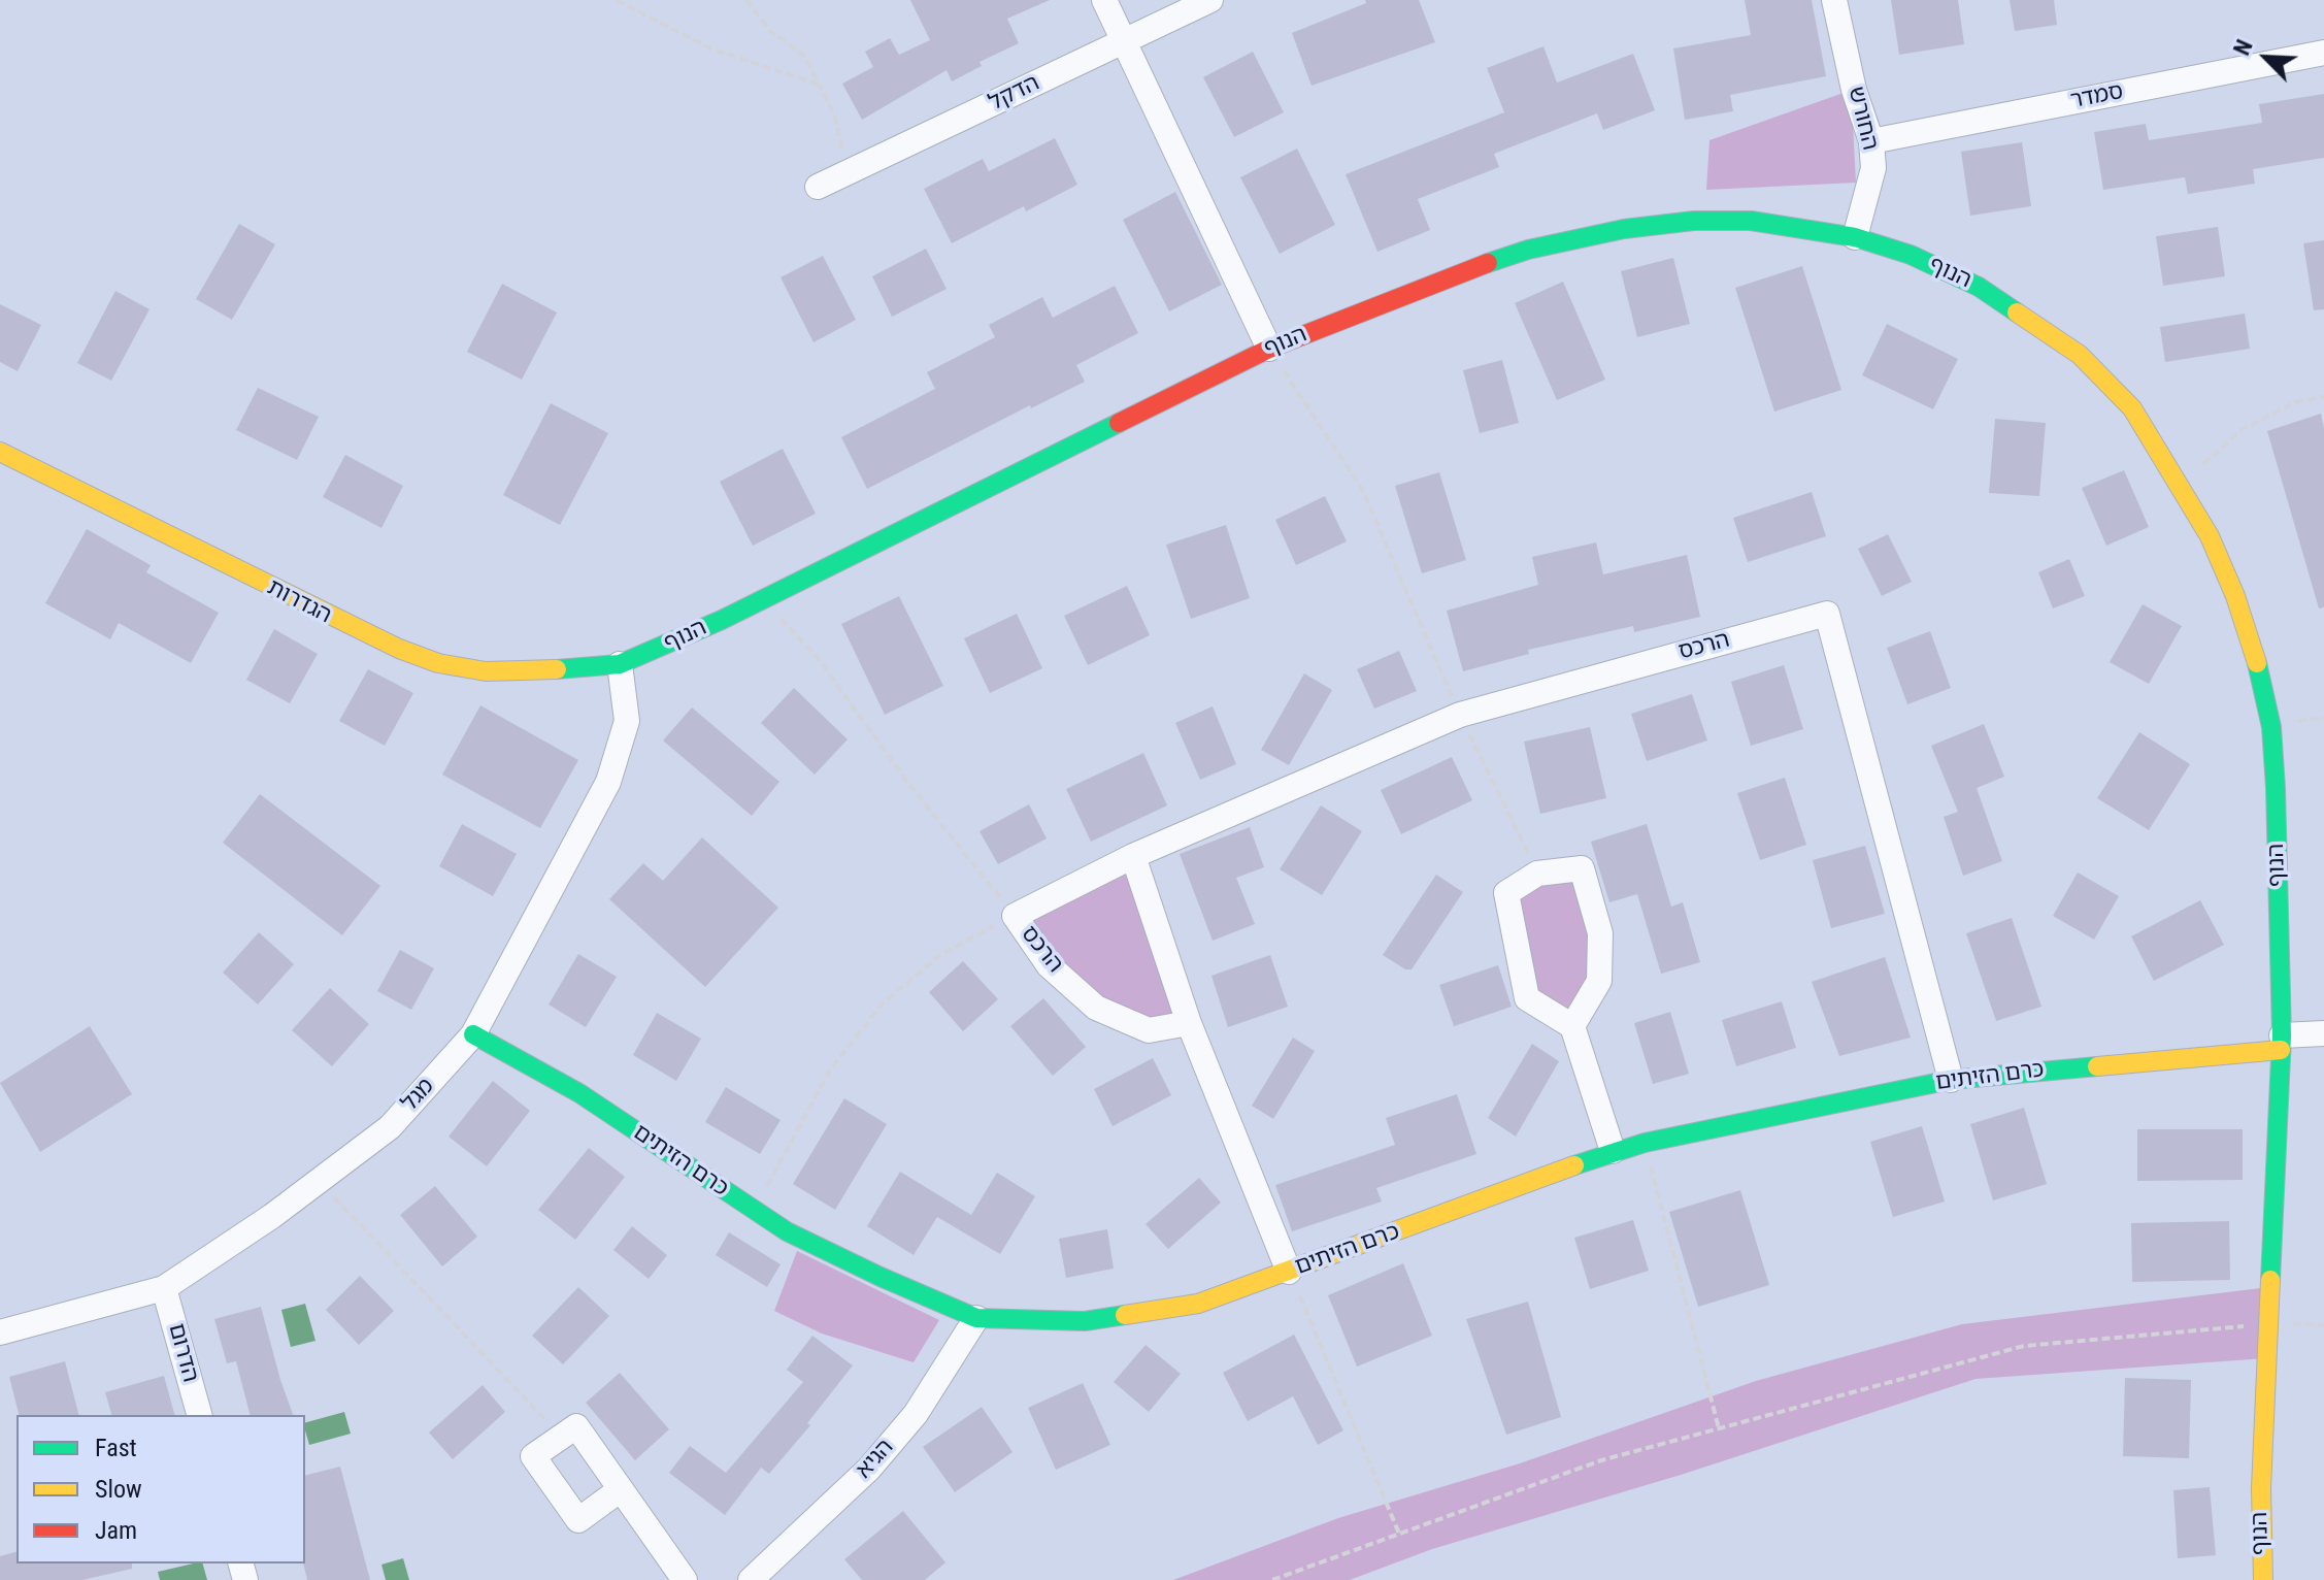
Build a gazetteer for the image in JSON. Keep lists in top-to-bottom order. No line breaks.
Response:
{"streets":{"street":["הדקל","סמדר","החורש","הנוף","הגדרות","הרכס","כרם הזיתים","מגל","הדרום","הגיא"]},"crossings":[["סמדר","החורש"],["החורש","הנוף"],["הנוף","הגדרות"],["הנוף","כרם הזיתים"],["הנוף","מגל"],["הגדרות","מגל"],["הרכס","כרם הזיתים"],["כרם הזיתים","מגל"],["כרם הזיתים","הגיא"],["מגל","הדרום"]],"legend":["Fast","Slow","Jam"],"north":"top left"}
